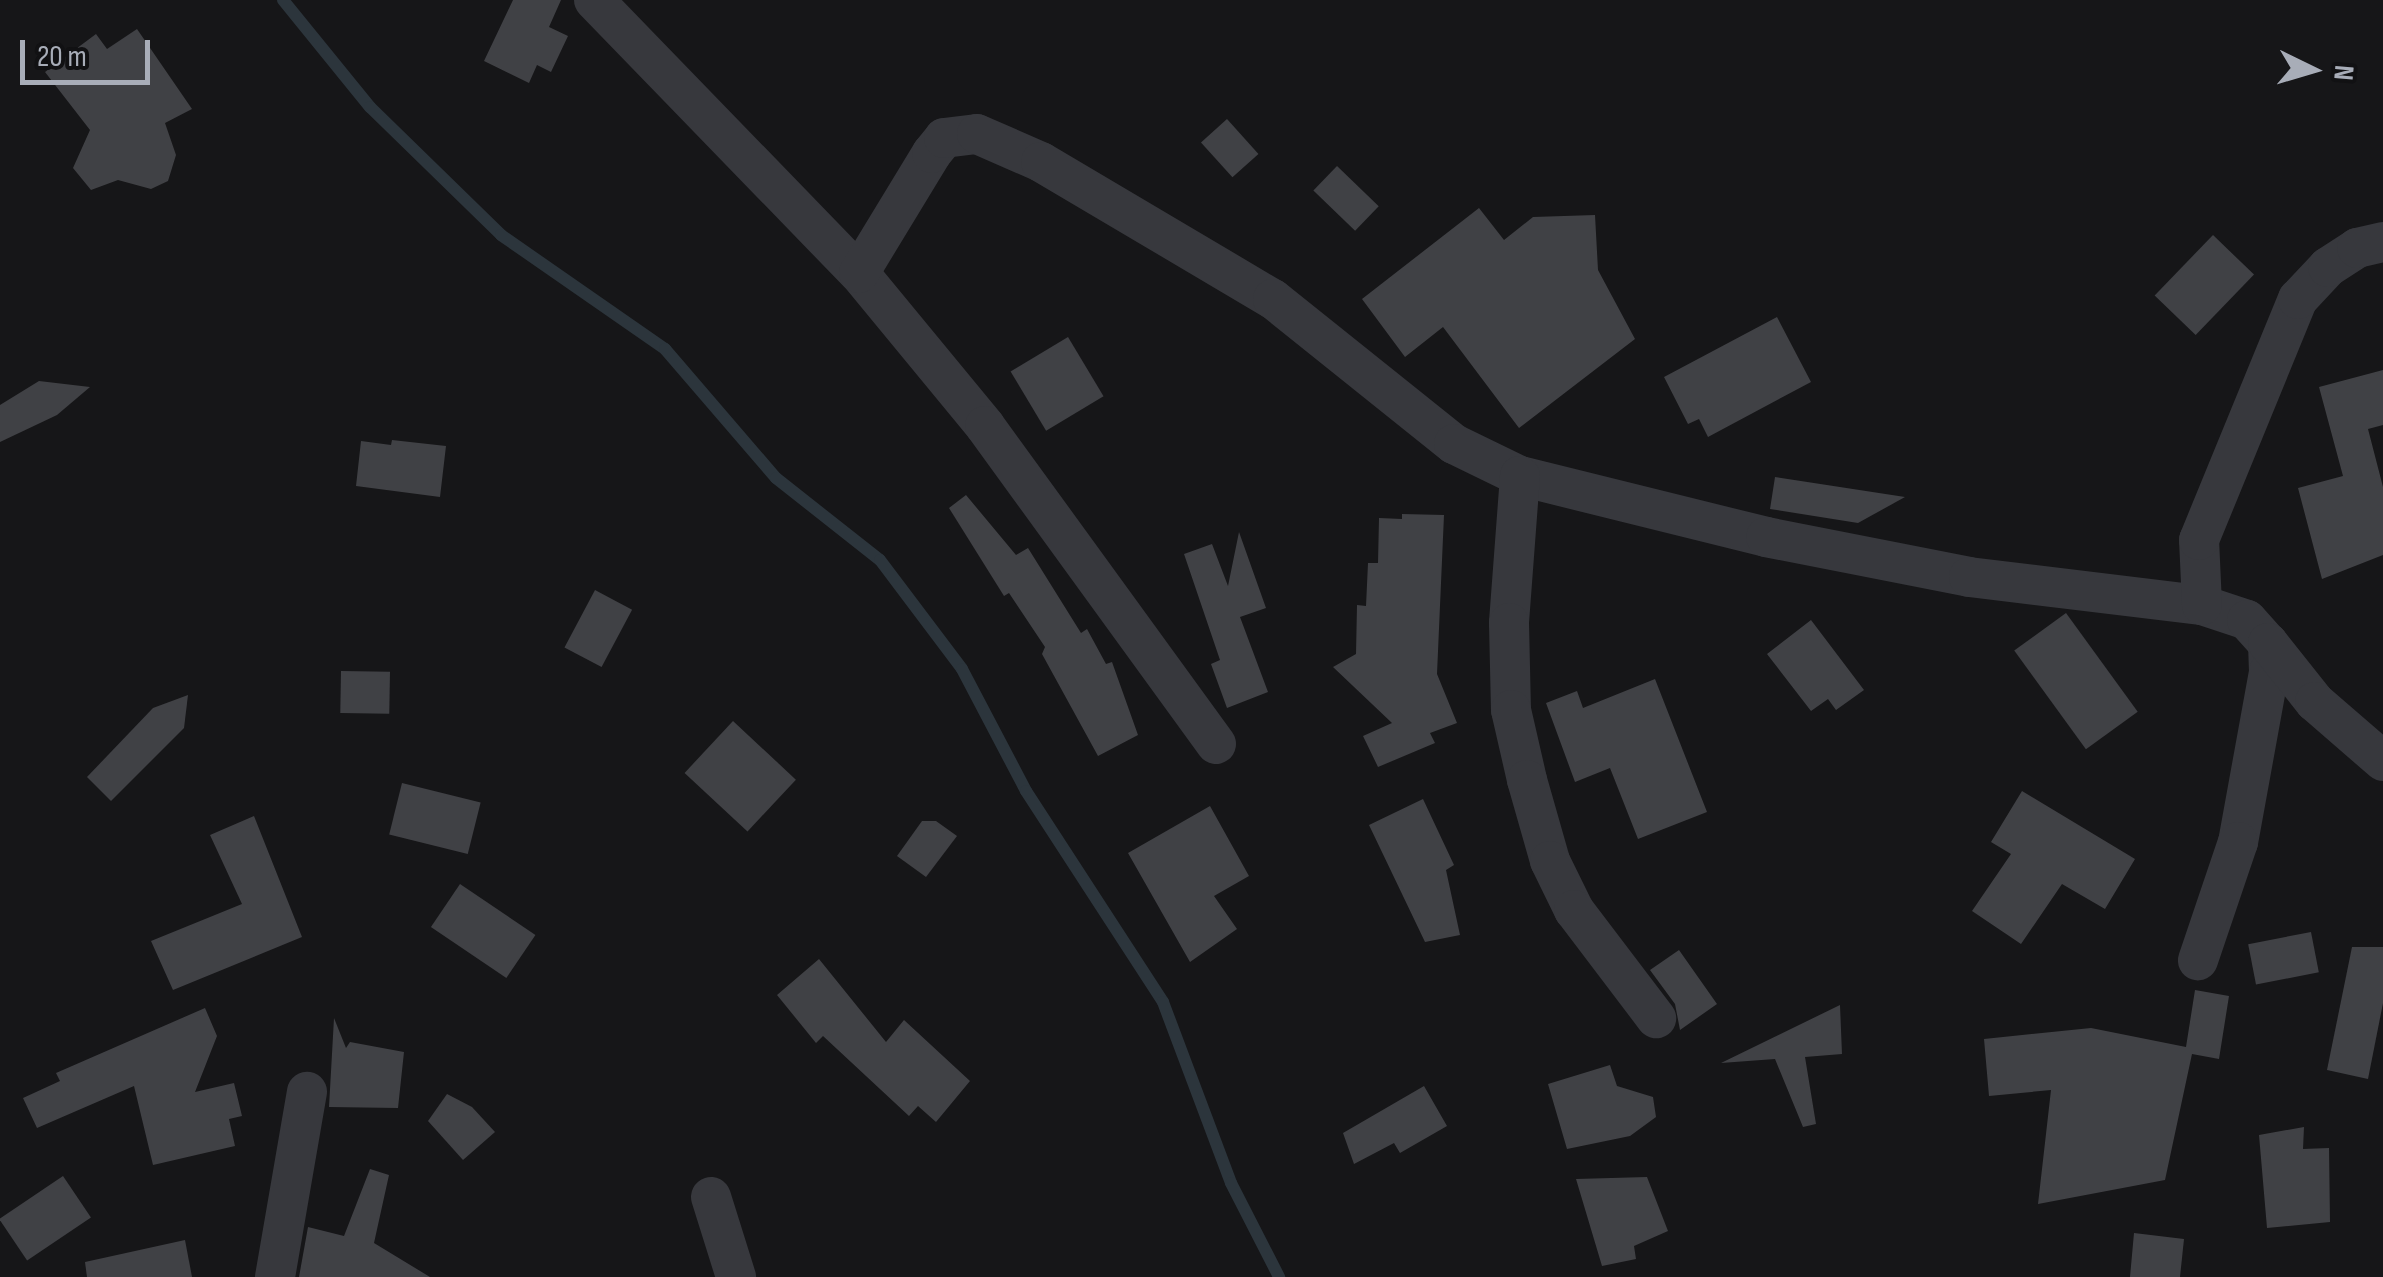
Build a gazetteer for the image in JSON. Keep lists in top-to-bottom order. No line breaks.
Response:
{"scale_bar":"20 m","north":"right"}
